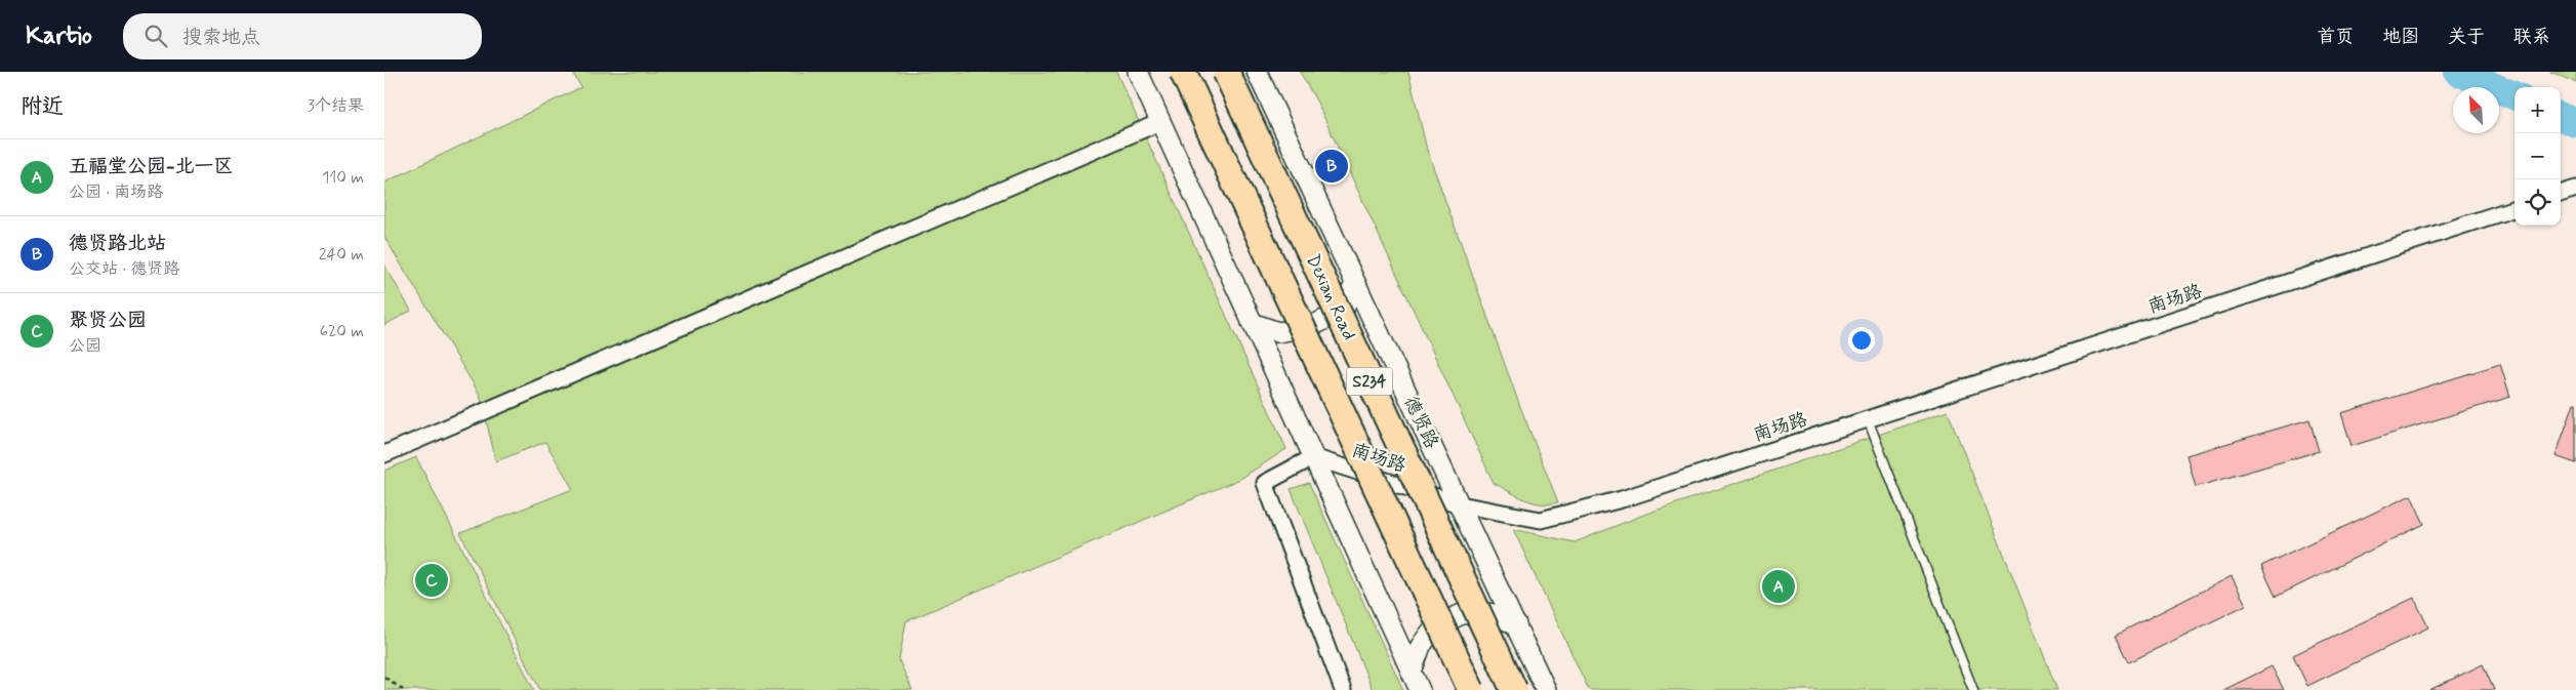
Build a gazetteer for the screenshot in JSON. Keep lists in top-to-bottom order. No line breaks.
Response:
{"streets":{"highway":["Dexian Road","S234"],"street":["南场路","德贤路"]},"crossings":[["南场路","德贤路"]],"north":"top left","page":{"header":"Kartio","search":"搜索地点","nav":["首页","地图","关于","联系"],"heading":["附近","3个结果"],"map_buttons":["+","−"],"list":[{"mark":"A","name":"五福堂公园-北一区","note":"公园 · 南场路","value":"110 m"},{"mark":"B","name":"德贤路北站","note":"公交站 · 德贤路","value":"240 m"},{"mark":"C","name":"聚贤公园","note":"公园","value":"620 m"}],"pins":["B","C","A"]}}
